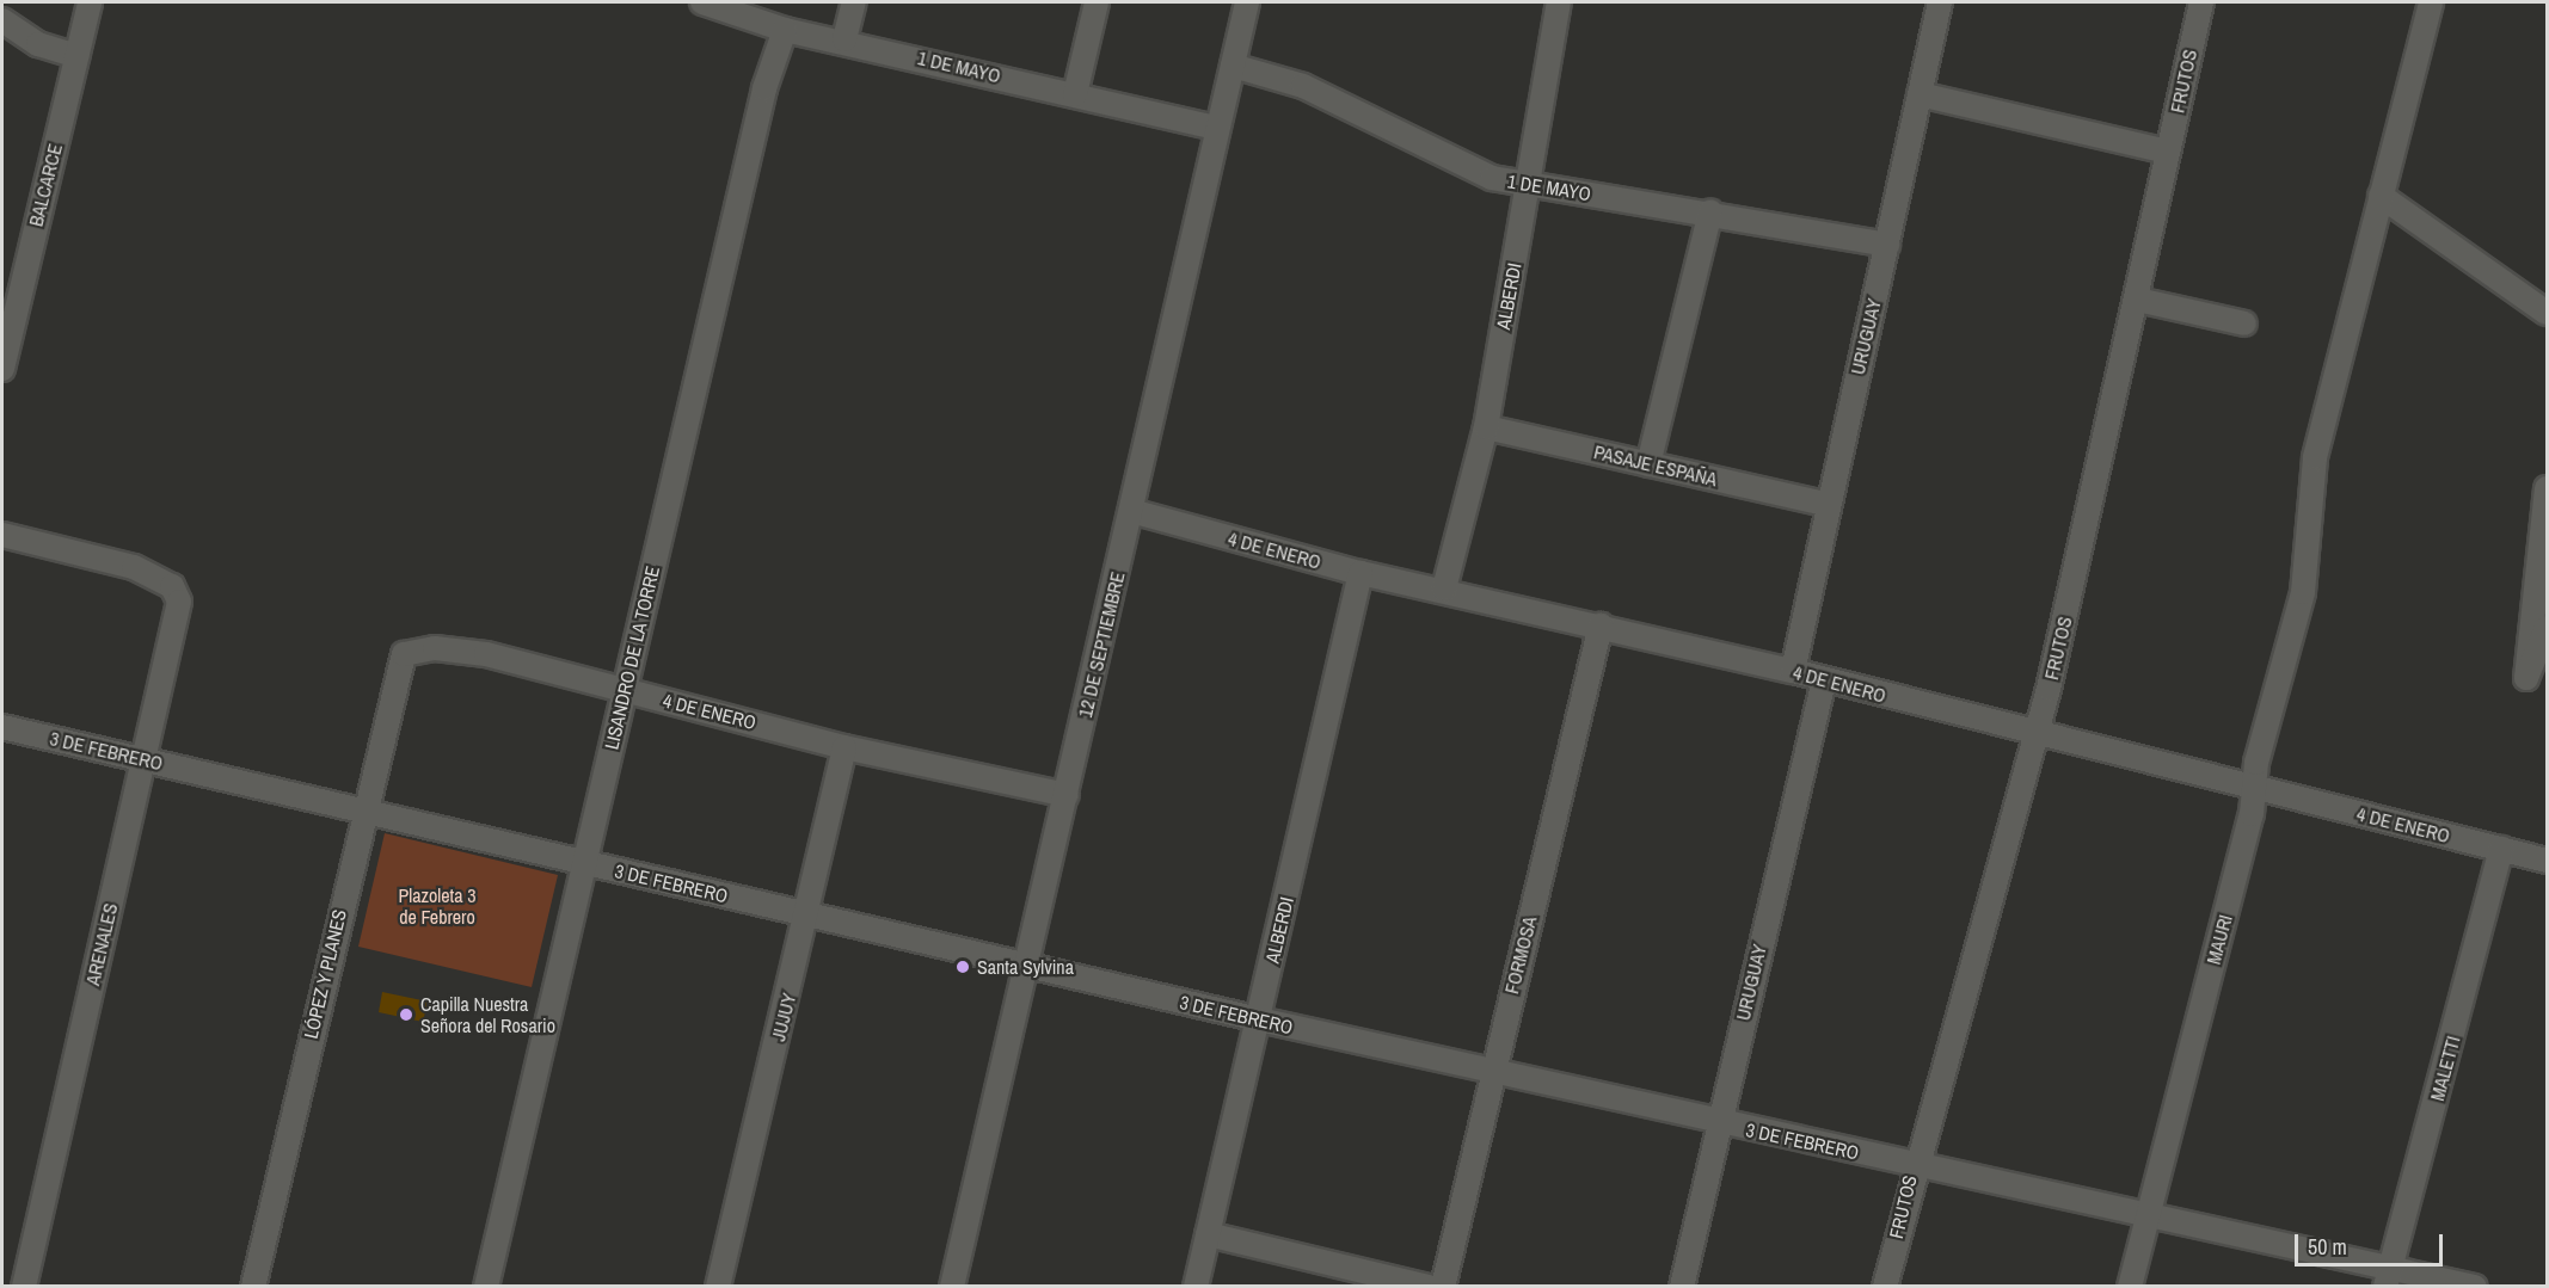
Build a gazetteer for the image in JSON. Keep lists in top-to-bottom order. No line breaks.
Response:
{"streets":{"street":["1 DE MAYO","FRUTOS","BALCARCE","ALBERDI","URUGUAY","PASAJE ESPAÑA","4 DE ENERO","12 DE SEPTIEMBRE","LISANDRO DE LA TORRE","3 DE FEBRERO","MAURI","ARENALES","FORMOSA","LÓPEZ Y PLANES","JUJUY","MALETTI"]},"crossings":[["1 DE MAYO","ALBERDI"],["1 DE MAYO","URUGUAY"],["1 DE MAYO","12 DE SEPTIEMBRE"],["1 DE MAYO","LISANDRO DE LA TORRE"],["FRUTOS","4 DE ENERO"],["FRUTOS","3 DE FEBRERO"],["ALBERDI","PASAJE ESPAÑA"],["ALBERDI","4 DE ENERO"],["ALBERDI","3 DE FEBRERO"],["URUGUAY","PASAJE ESPAÑA"],["URUGUAY","4 DE ENERO"],["URUGUAY","3 DE FEBRERO"],["4 DE ENERO","12 DE SEPTIEMBRE"],["4 DE ENERO","LISANDRO DE LA TORRE"],["4 DE ENERO","MAURI"],["4 DE ENERO","FORMOSA"],["4 DE ENERO","LÓPEZ Y PLANES"],["4 DE ENERO","JUJUY"],["4 DE ENERO","MALETTI"],["12 DE SEPTIEMBRE","3 DE FEBRERO"],["LISANDRO DE LA TORRE","3 DE FEBRERO"],["3 DE FEBRERO","MAURI"],["3 DE FEBRERO","ARENALES"],["3 DE FEBRERO","FORMOSA"],["3 DE FEBRERO","LÓPEZ Y PLANES"],["3 DE FEBRERO","JUJUY"],["3 DE FEBRERO","MALETTI"]],"parks":["Plazoleta 3 de Febrero"],"places":["Santa Sylvina","Capilla Nuestra Señora del Rosario"],"scale_bar":"50 m"}
